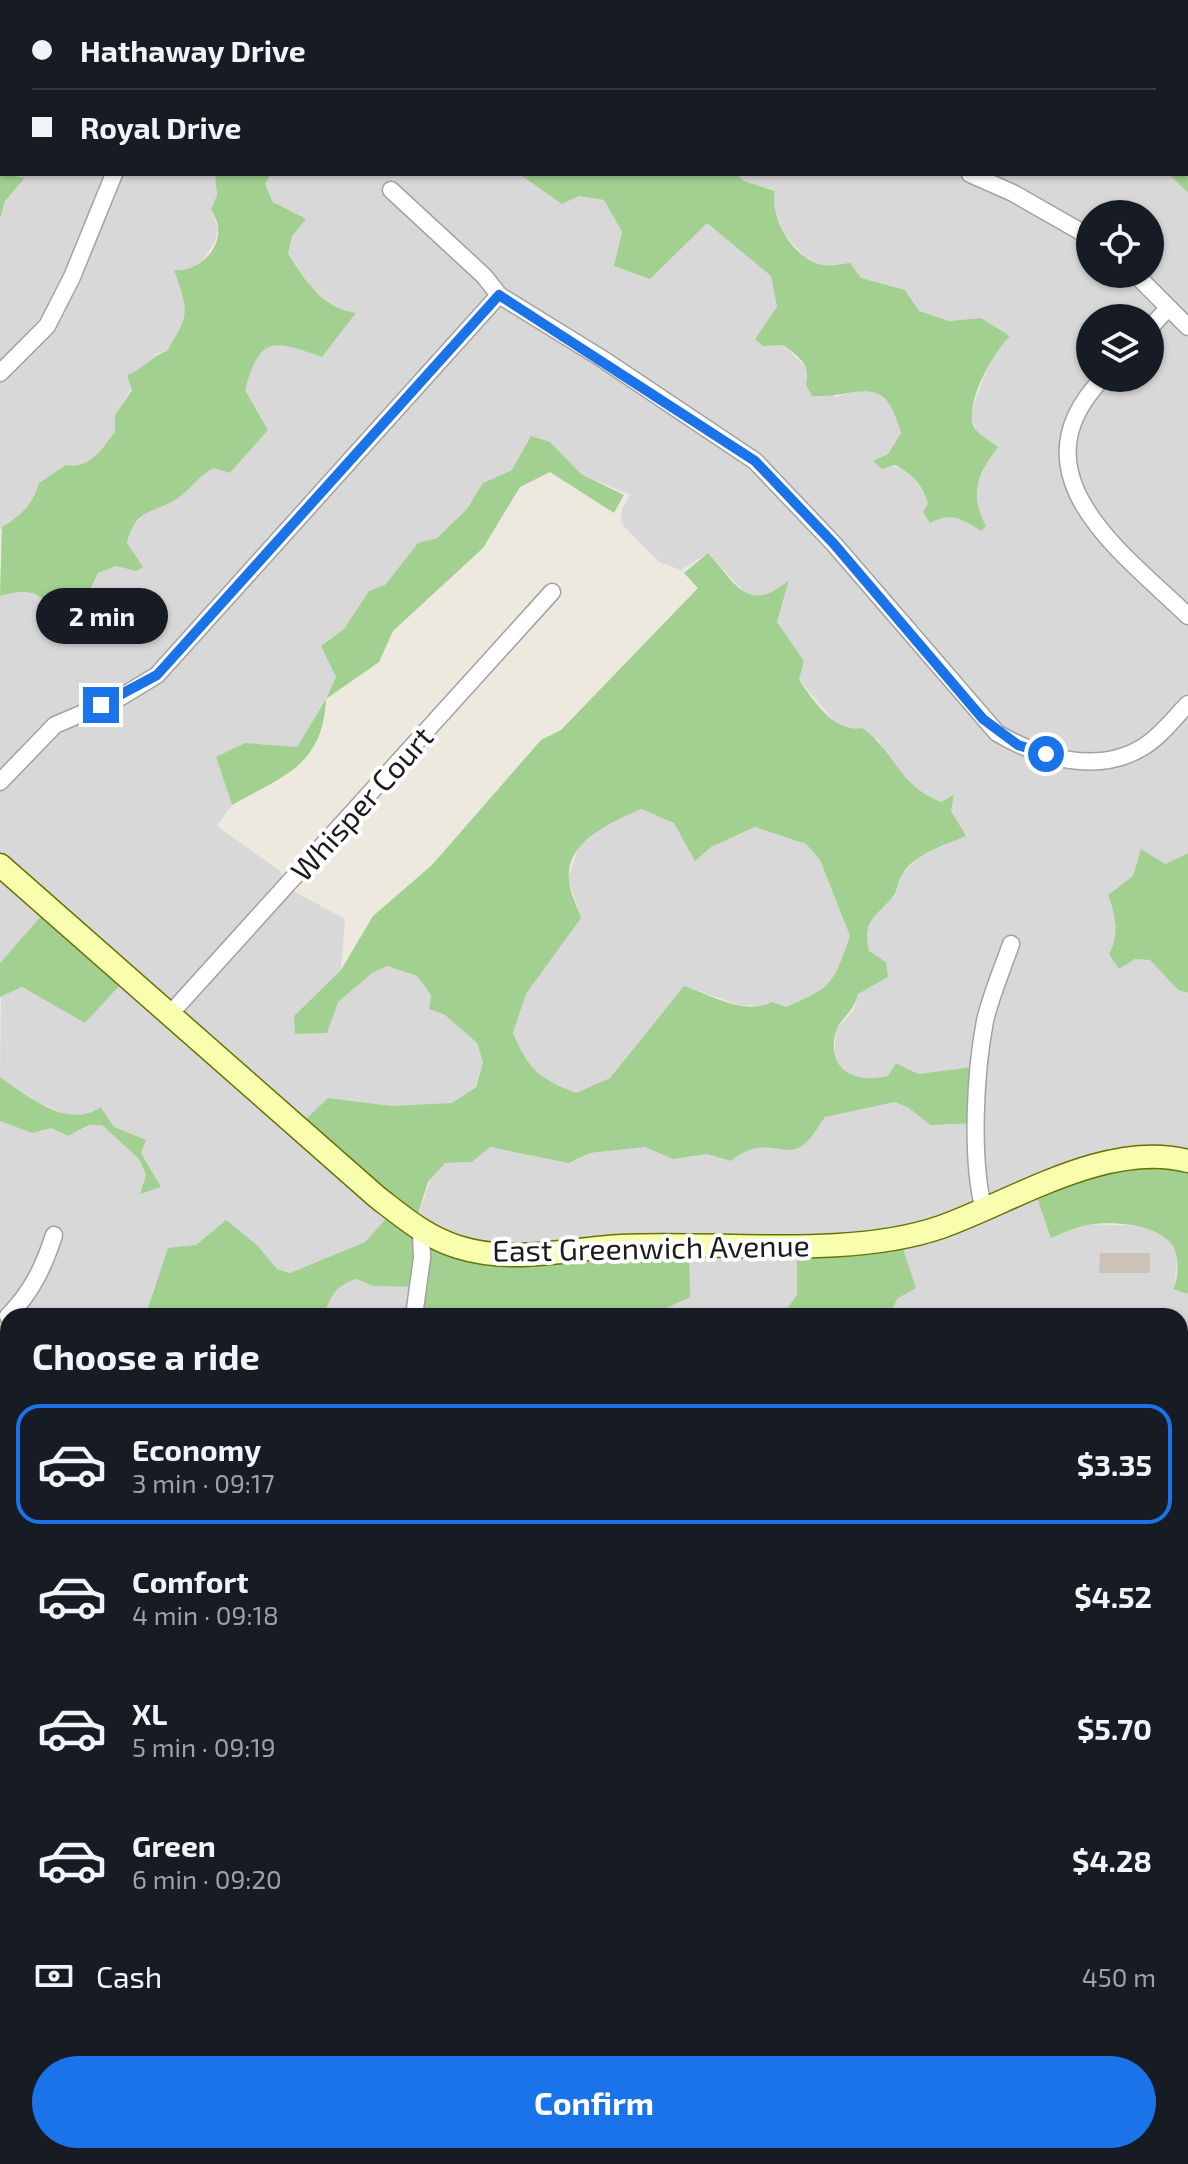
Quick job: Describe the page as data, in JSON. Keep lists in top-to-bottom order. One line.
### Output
{"streets":{"street":["Whisper Court","East Greenwich Avenue"]},"crossings":[["Whisper Court","East Greenwich Avenue"]],"page":{"banner":["Hathaway Drive","Royal Drive"],"bubble":"2 min","heading":"Choose a ride","list":[{"name":"Economy","note":"3 min · 09:17","value":"$3.35"},{"name":"Comfort","note":"4 min · 09:18","value":"$4.52"},{"name":"XL","note":"5 min · 09:19","value":"$5.70"},{"name":"Green","note":"6 min · 09:20","value":"$4.28"}],"pay":["Cash","450 m"],"buttons":"Confirm"}}
